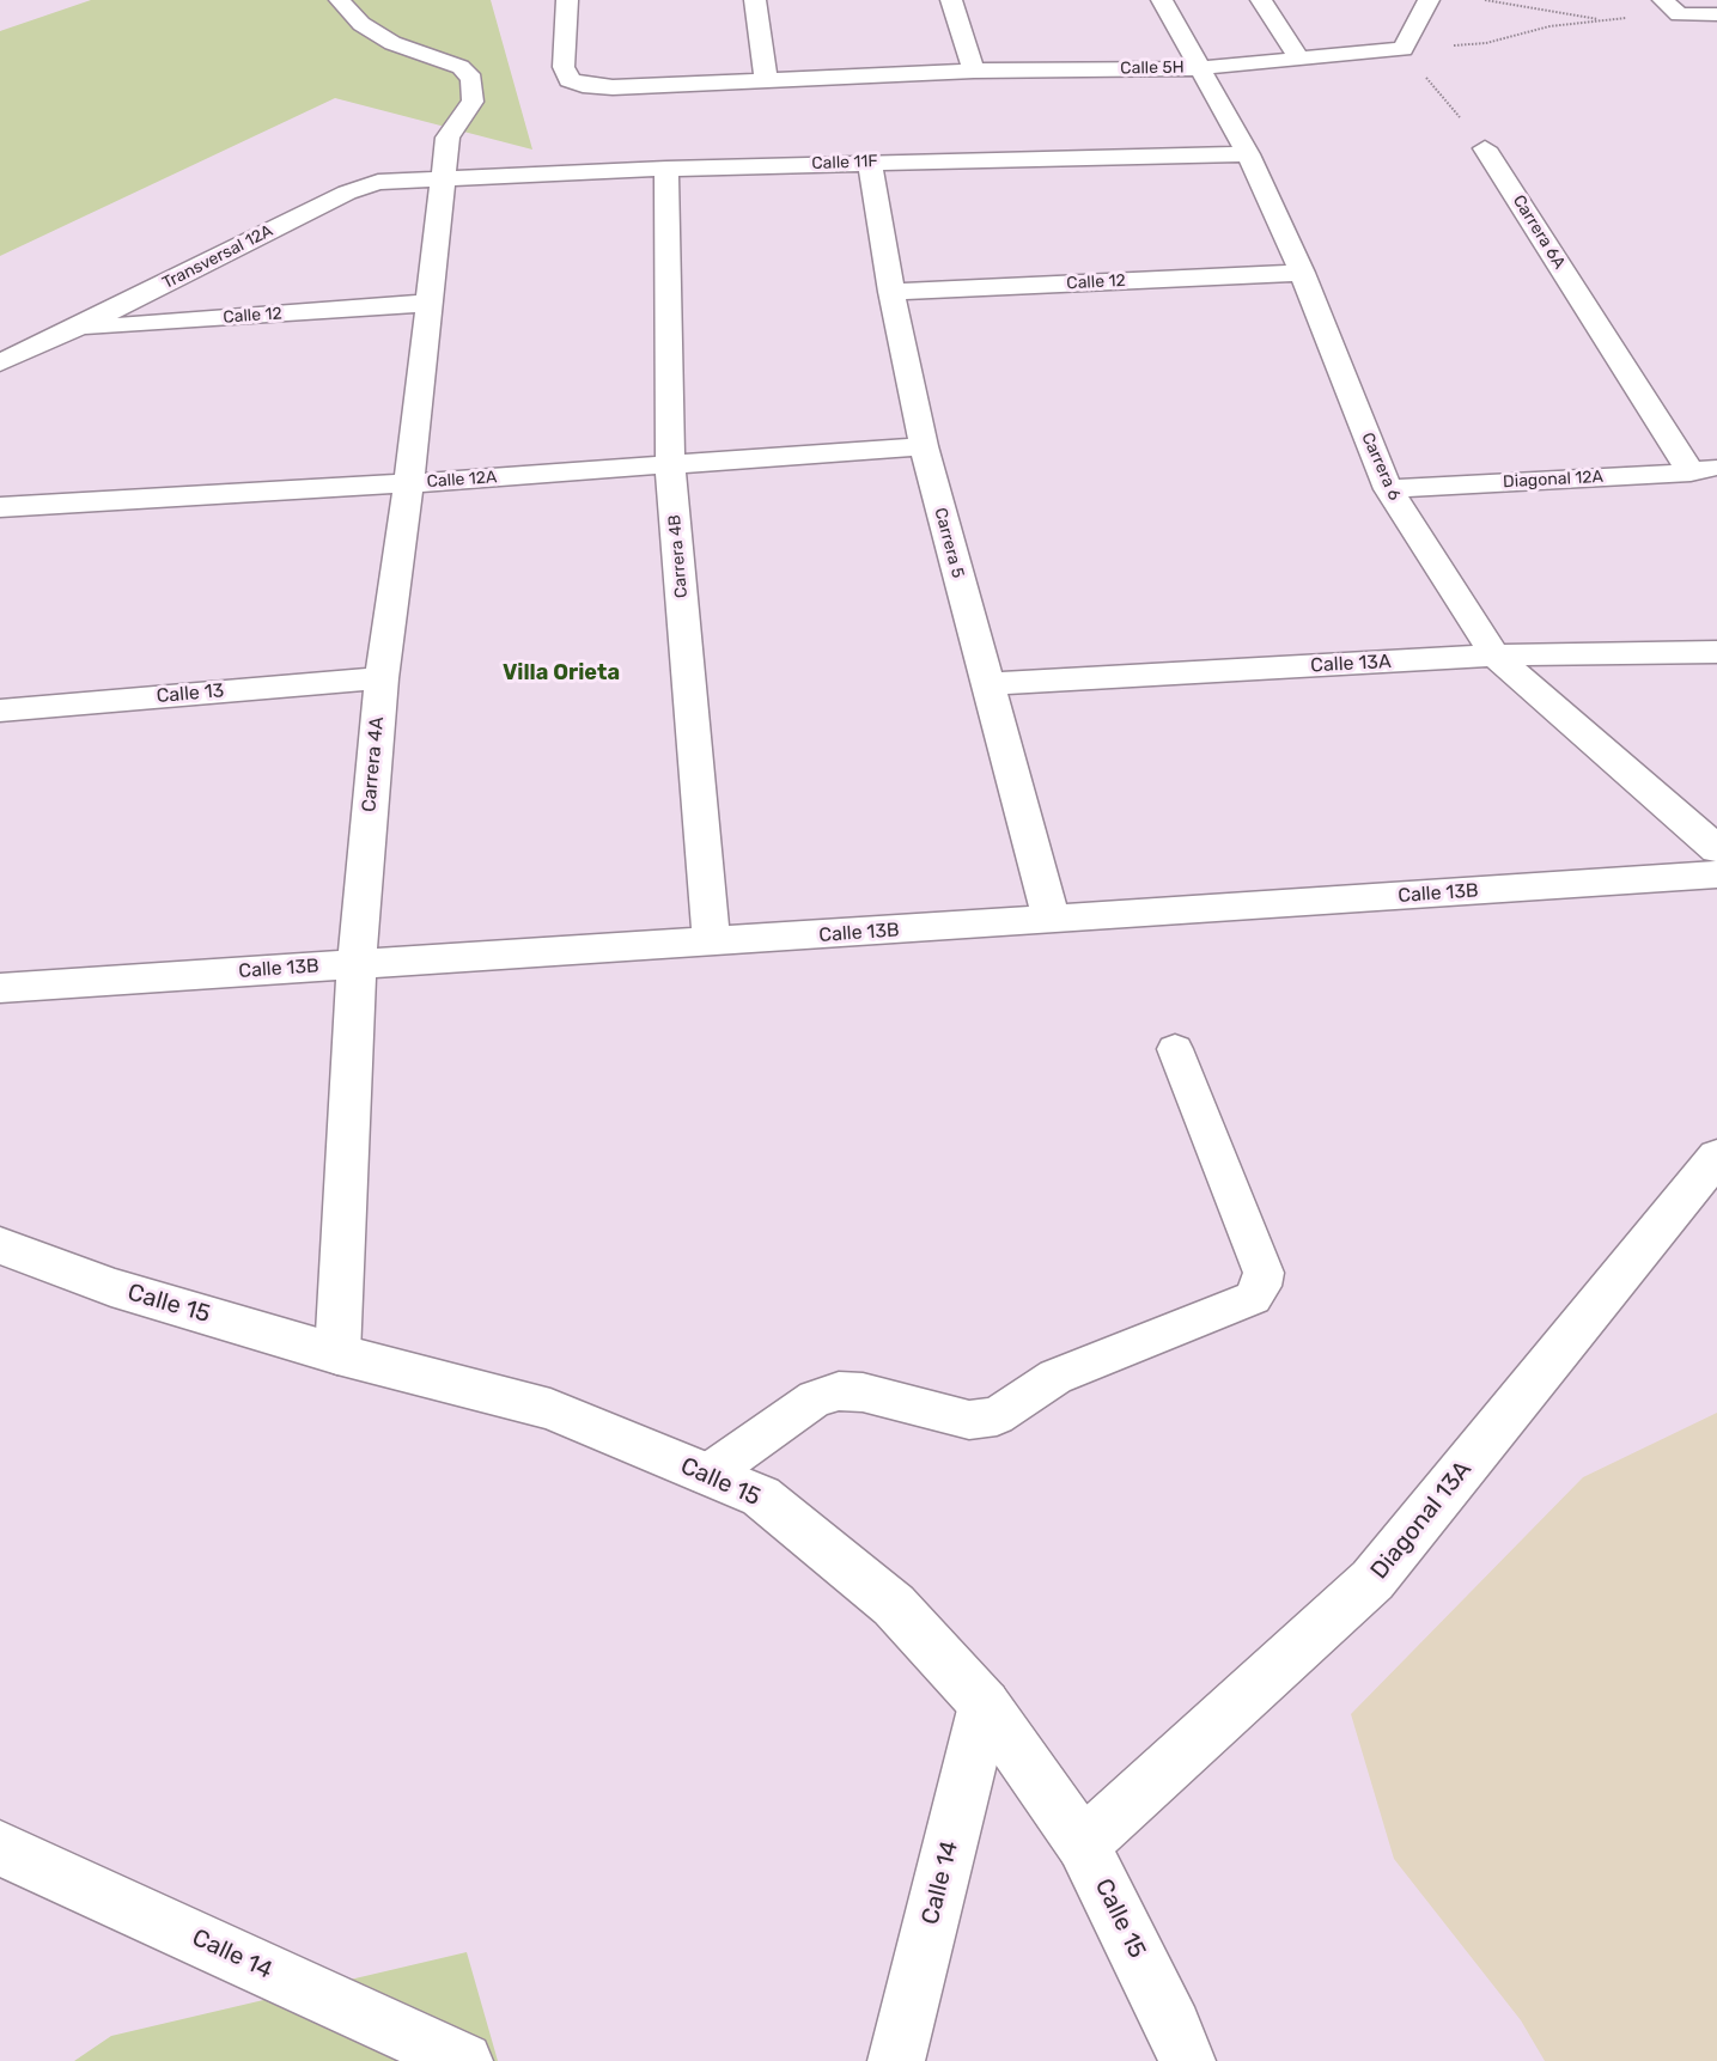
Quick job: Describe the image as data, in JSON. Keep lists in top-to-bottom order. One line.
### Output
{"streets":{"street":["Calle 5H","Calle 11F","Carrera 6A","Transversal 12A","Calle 12","Carrera 6","Calle 12A","Diagonal 12A","Carrera 5","Carrera 4B","Calle 13A","Calle 13","Carrera 4A","Calle 13B","Calle 15","Diagonal 13A","Calle 14"]},"crossings":[["Calle 5H","Carrera 6"],["Calle 11F","Transversal 12A"],["Calle 11F","Carrera 6"],["Calle 11F","Carrera 5"],["Calle 11F","Carrera 4B"],["Calle 11F","Carrera 4A"],["Carrera 6A","Diagonal 12A"],["Transversal 12A","Calle 12"],["Transversal 12A","Carrera 4A"],["Calle 12","Carrera 6"],["Calle 12","Carrera 5"],["Calle 12","Carrera 4A"],["Carrera 6","Diagonal 12A"],["Carrera 6","Calle 13A"],["Calle 12A","Carrera 5"],["Calle 12A","Carrera 4B"],["Calle 12A","Carrera 4A"],["Carrera 5","Calle 13A"],["Carrera 5","Calle 13B"],["Carrera 4B","Calle 13B"],["Calle 13","Carrera 4A"],["Carrera 4A","Calle 13B"],["Carrera 4A","Calle 15"],["Calle 15","Diagonal 13A"],["Calle 15","Calle 14"]],"districts":["Villa Orieta"]}
